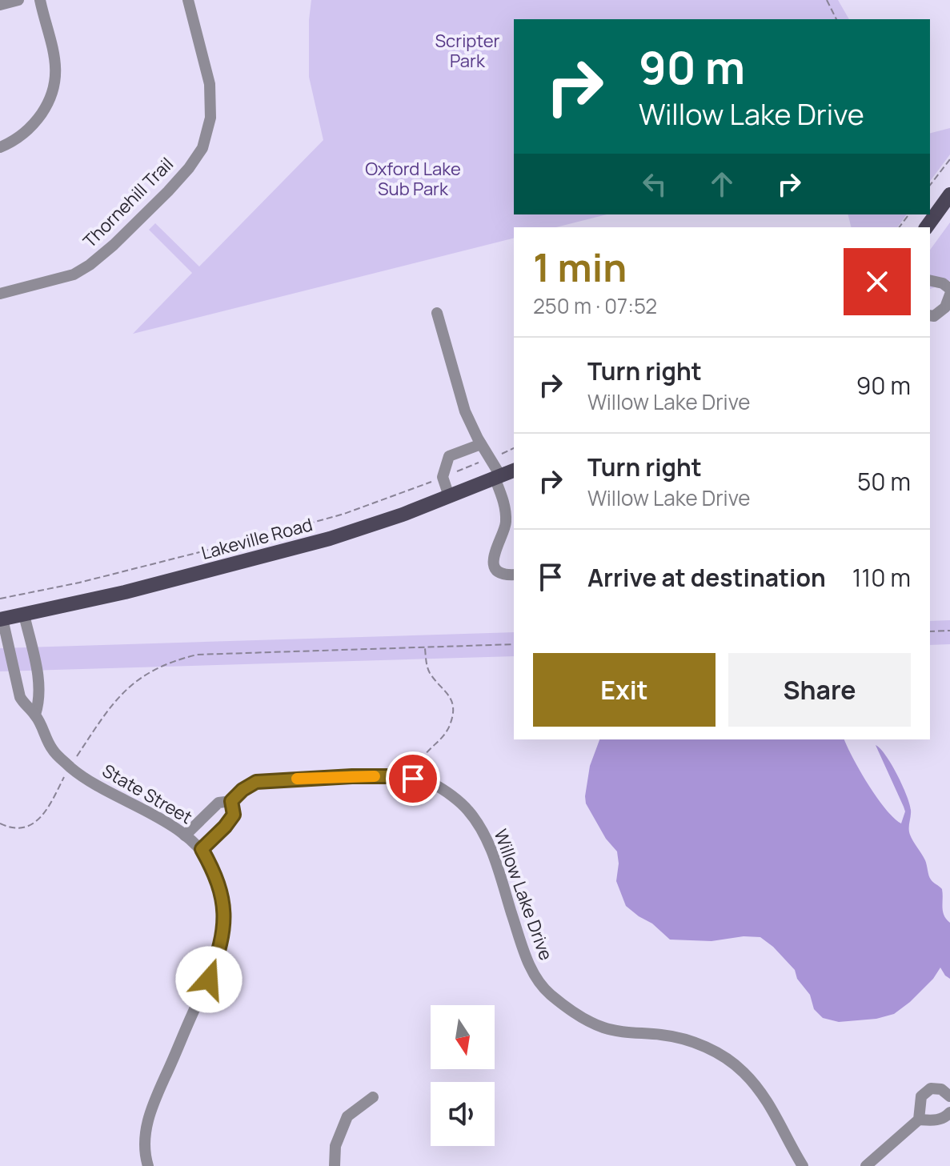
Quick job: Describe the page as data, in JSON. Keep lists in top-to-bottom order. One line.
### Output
{"streets":{"main road":["Lakeville Road"],"street":["Thornehill Trail","State Street","Willow Lake Drive"]},"crossings":[["Lakeville Road","State Street"],["State Street","Willow Lake Drive"]],"parks":["Scripter Park","Oxford Lake Sub Park"],"north":"bottom","page":{"turn":["90 m","Willow Lake Drive"],"heading":["1 min","250 m · 07:52"],"list":[{"name":"Turn right","note":"Willow Lake Drive","value":"90 m"},{"name":"Turn right","note":"Willow Lake Drive","value":"50 m"},{"name":"Arrive at destination","value":"110 m"}],"buttons":["Exit","Share"]}}
